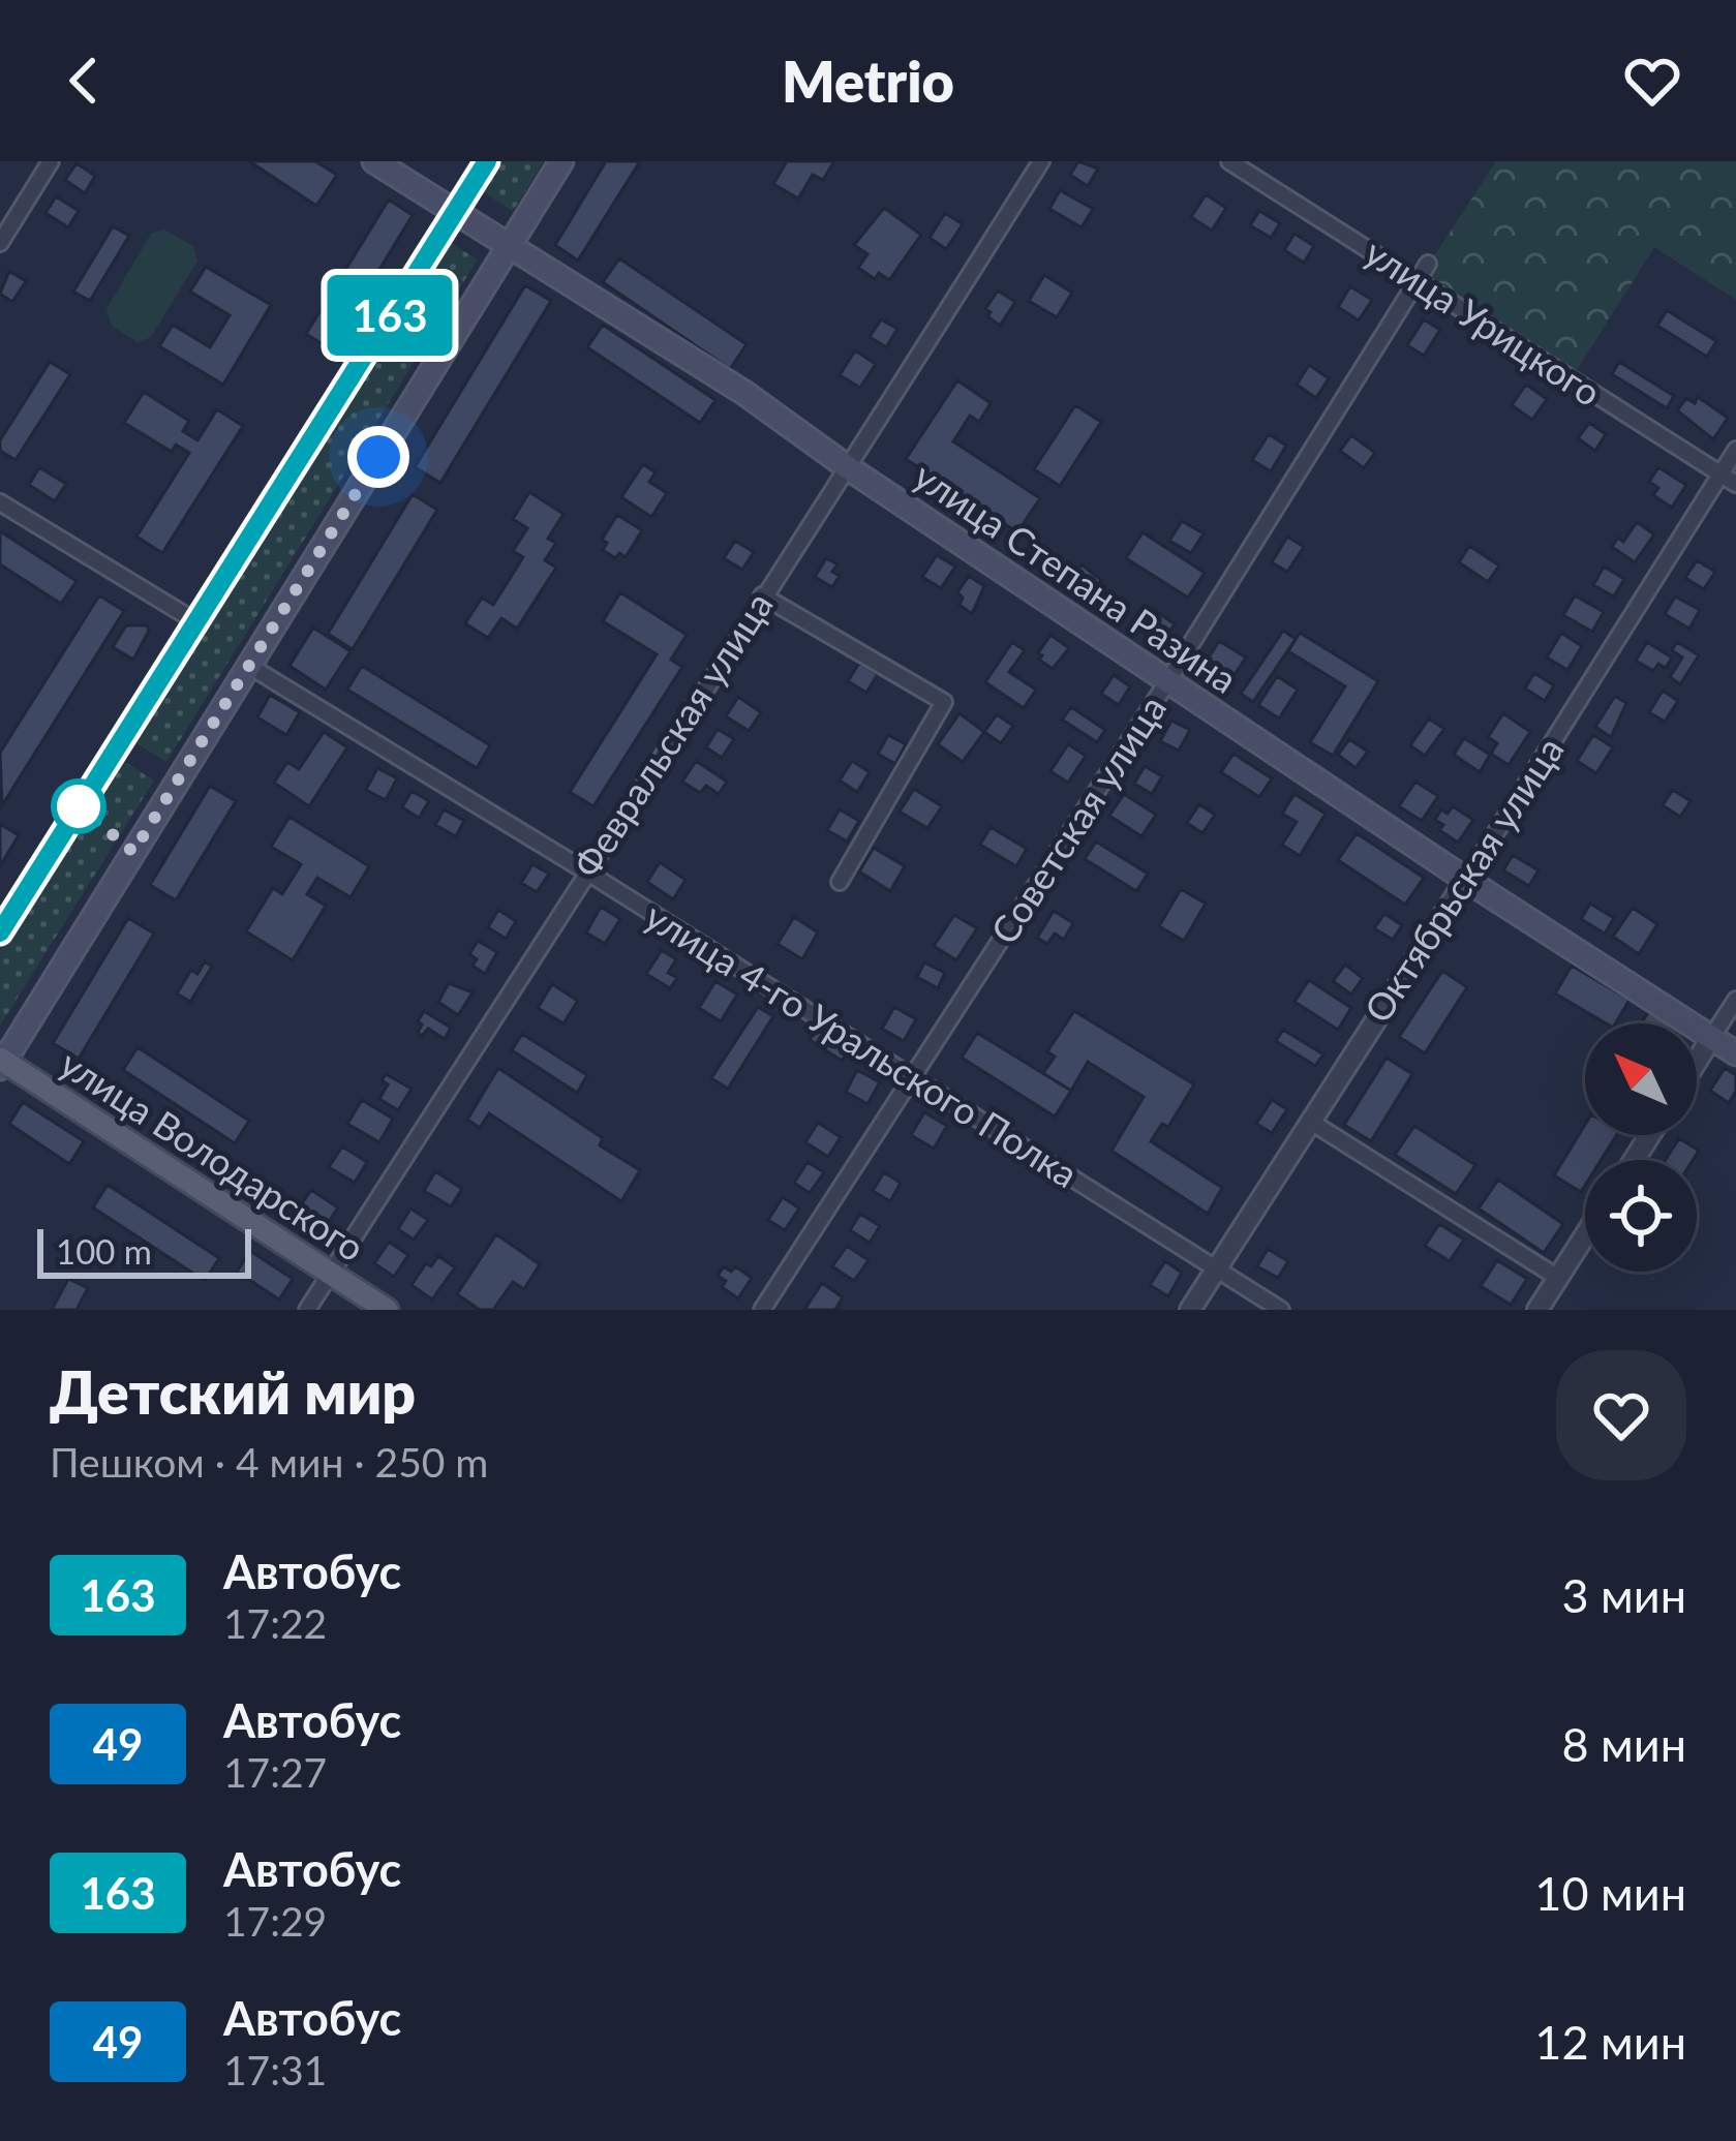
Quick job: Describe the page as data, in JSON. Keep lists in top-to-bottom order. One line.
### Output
{"streets":{"main road":["улица Степана Разина","улица Володарского"],"street":["улица Урицкого","Февральская улица","Советская улица","Октябрьская улица","улица 4-го Уральского Полка"]},"crossings":[["улица Урицкого","Советская улица"],["улица Урицкого","Октябрьская улица"],["улица Степана Разина","Февральская улица"],["улица Степана Разина","Советская улица"],["улица Степана Разина","Октябрьская улица"],["Февральская улица","улица 4-го Уральского Полка"],["Февральская улица","улица Володарского"],["Советская улица","улица 4-го Уральского Полка"],["Октябрьская улица","улица 4-го Уральского Полка"]],"lines":["bus line 163"],"scale_bar":"100 m","north":"top left","page":{"header":"Metrio","on_map":"163","scale":"100 m","heading":["Детский мир","Пешком · 4 мин · 250 m"],"list":[{"mark":"163","name":"Автобус","note":"17:22","value":"3 мин"},{"mark":"49","name":"Автобус","note":"17:27","value":"8 мин"},{"mark":"163","name":"Автобус","note":"17:29","value":"10 мин"},{"mark":"49","name":"Автобус","note":"17:31","value":"12 мин"}]}}
